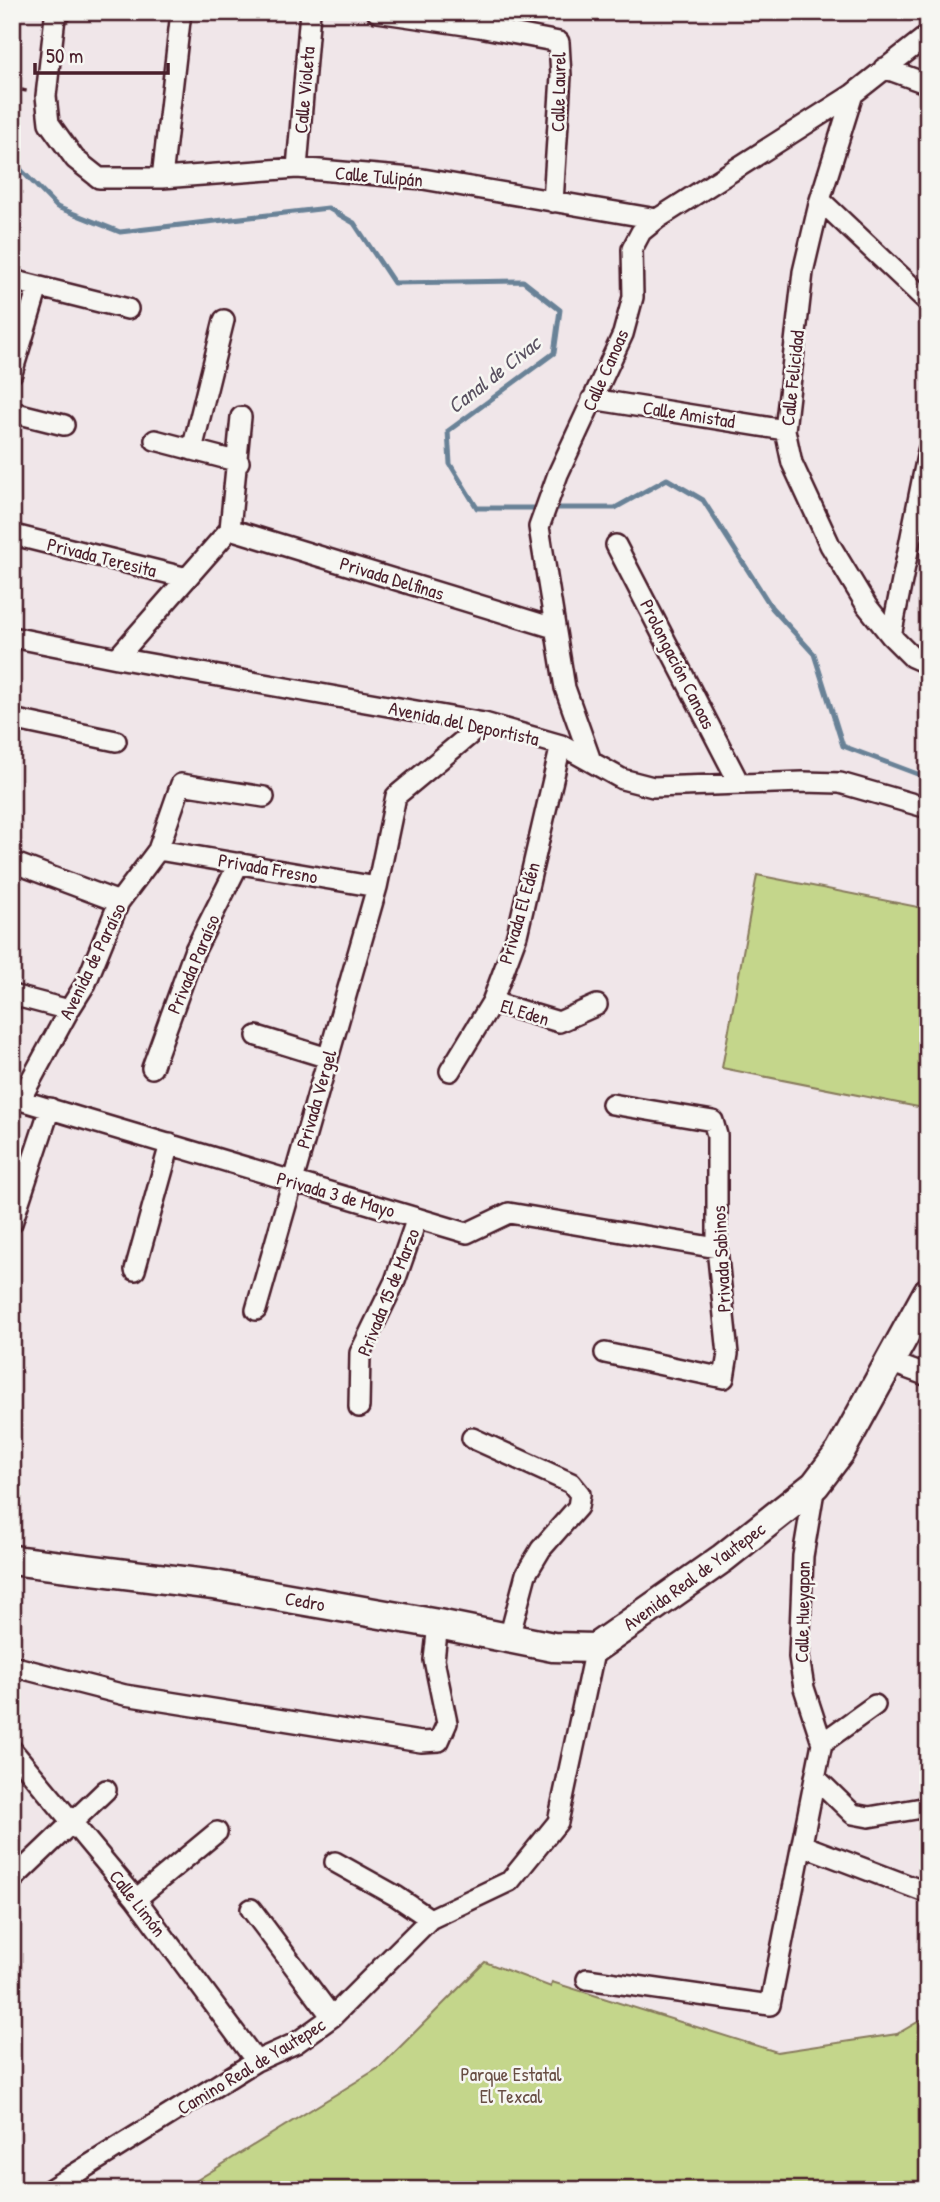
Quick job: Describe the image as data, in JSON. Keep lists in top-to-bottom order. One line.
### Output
{"streets":{"street":["Calle Violeta","Calle Laurel","Calle Tulipán","Calle Canoas","Calle Felicidad","Calle Amistad","Privada Teresita","Privada Delfinas","Prolongación Canoas","Avenida del Deportista","Privada Fresno","Privada El Edén","Avenida de Paraíso","Privada Paraíso","El Eden","Privada Vergel","Privada 3 de Mayo","Privada Sabinos","Privada 15 de Marzo","Avenida Real de Yautepec","Cedro","Calle Hueyapan","Calle Limón","Camino Real de Yautepec"]},"crossings":[["Calle Violeta","Calle Tulipán"],["Calle Laurel","Calle Tulipán"],["Calle Tulipán","Calle Canoas"],["Calle Canoas","Calle Felicidad"],["Calle Canoas","Calle Amistad"],["Calle Canoas","Privada Delfinas"],["Calle Canoas","Avenida del Deportista"],["Calle Felicidad","Calle Amistad"],["Prolongación Canoas","Avenida del Deportista"],["Avenida del Deportista","Privada El Edén"],["Avenida del Deportista","Privada Vergel"],["Privada Fresno","Avenida de Paraíso"],["Privada Fresno","Privada Paraíso"],["Privada Fresno","Privada Vergel"],["Privada El Edén","El Eden"],["Avenida de Paraíso","Privada 3 de Mayo"],["Privada Vergel","Privada 3 de Mayo"],["Privada 3 de Mayo","Privada Sabinos"],["Privada 3 de Mayo","Privada 15 de Marzo"],["Avenida Real de Yautepec","Cedro"],["Avenida Real de Yautepec","Calle Hueyapan"],["Avenida Real de Yautepec","Camino Real de Yautepec"],["Cedro","Camino Real de Yautepec"],["Calle Limón","Camino Real de Yautepec"]],"water":["Canal de Civac"],"parks":["Parque Estatal El Texcal"],"scale_bar":"50 m"}
